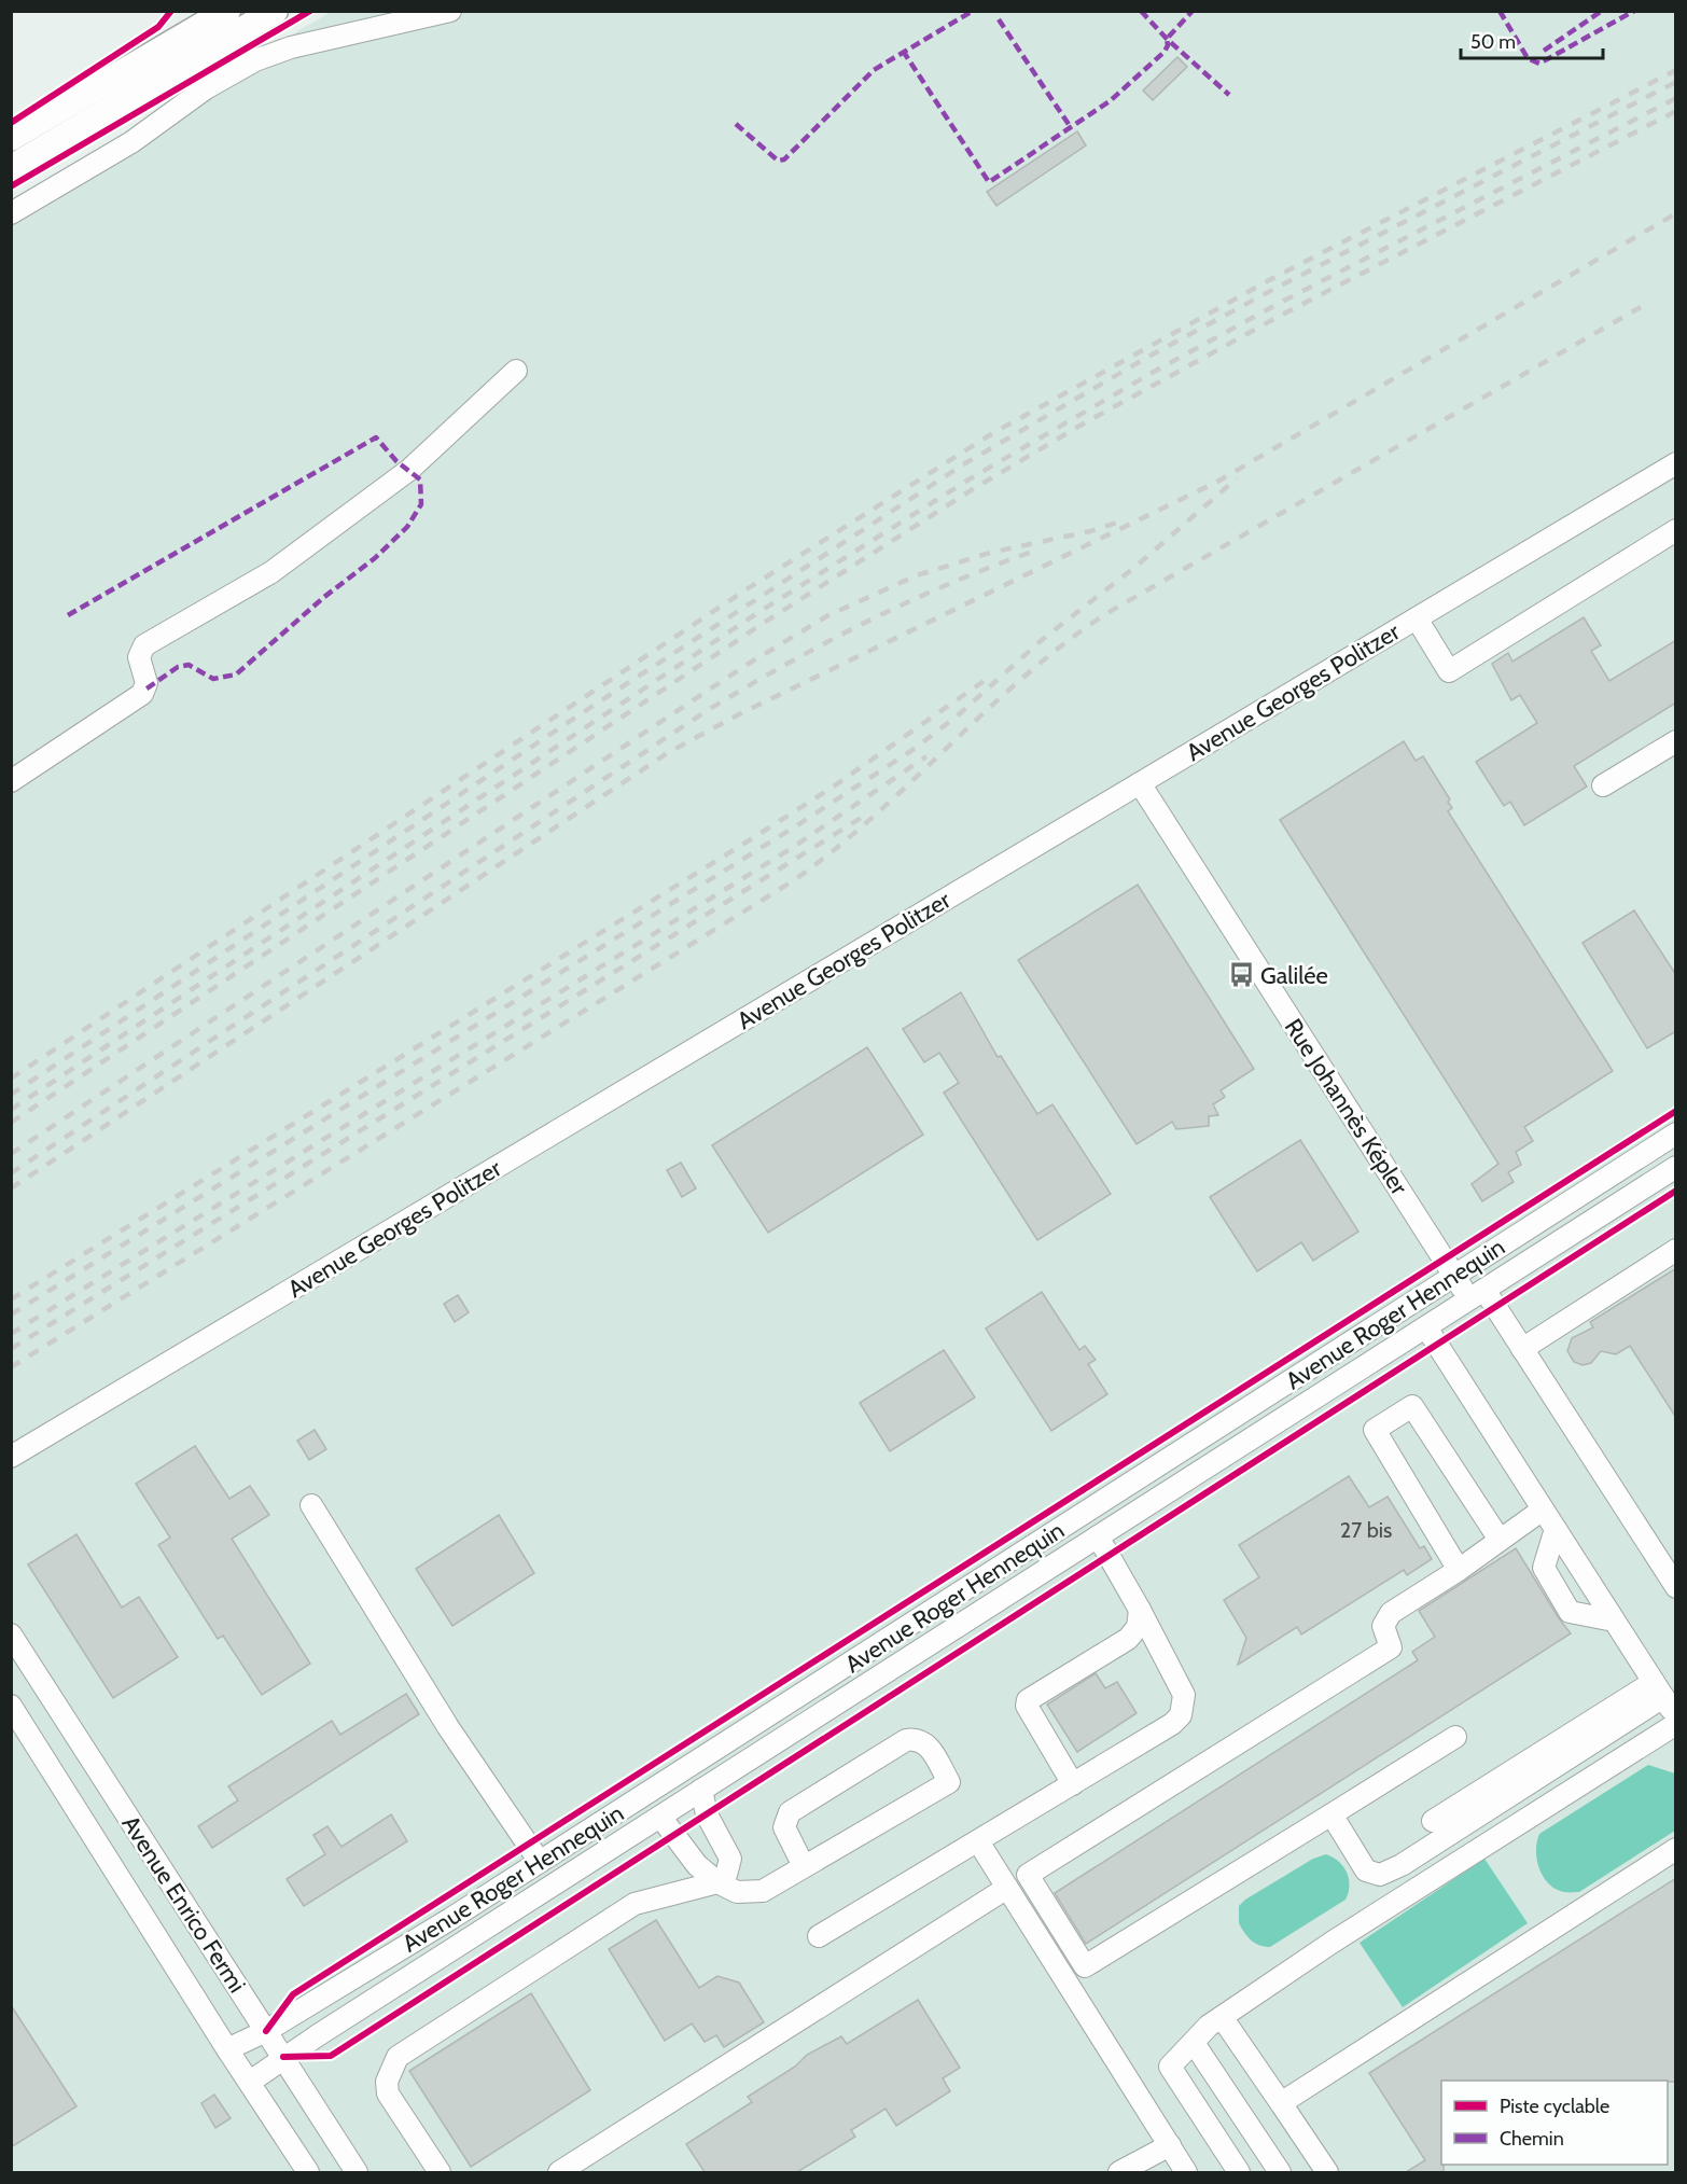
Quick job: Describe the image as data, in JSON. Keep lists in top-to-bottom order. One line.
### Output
{"streets":{"street":["Avenue Georges Politzer","Rue Johannès Képler","Avenue Roger Hennequin","Avenue Enrico Fermi"]},"crossings":[["Avenue Georges Politzer","Rue Johannès Képler"],["Rue Johannès Képler","Avenue Roger Hennequin"],["Avenue Roger Hennequin","Avenue Enrico Fermi"]],"places":{"bus stop":["Galilée"]},"house_numbers":["27 bis"],"legend":["Piste cyclable","Chemin"],"scale_bar":"50 m"}
